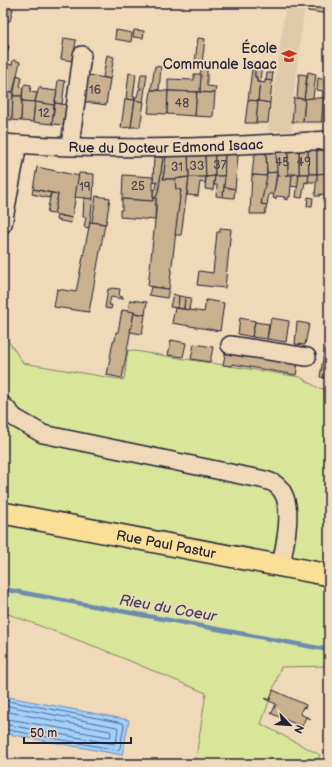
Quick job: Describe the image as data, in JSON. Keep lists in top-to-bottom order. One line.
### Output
{"streets":{"main road":["Rue Paul Pastur"],"street":["Rue du Docteur Edmond Isaac"]},"water":["Rieu du Coeur"],"places":{"school or university":["École Communale Isaac"]},"house_numbers":["16","48","12","45","49","37","33","31","25","19"],"scale_bar":"50 m","north":"bottom right"}
